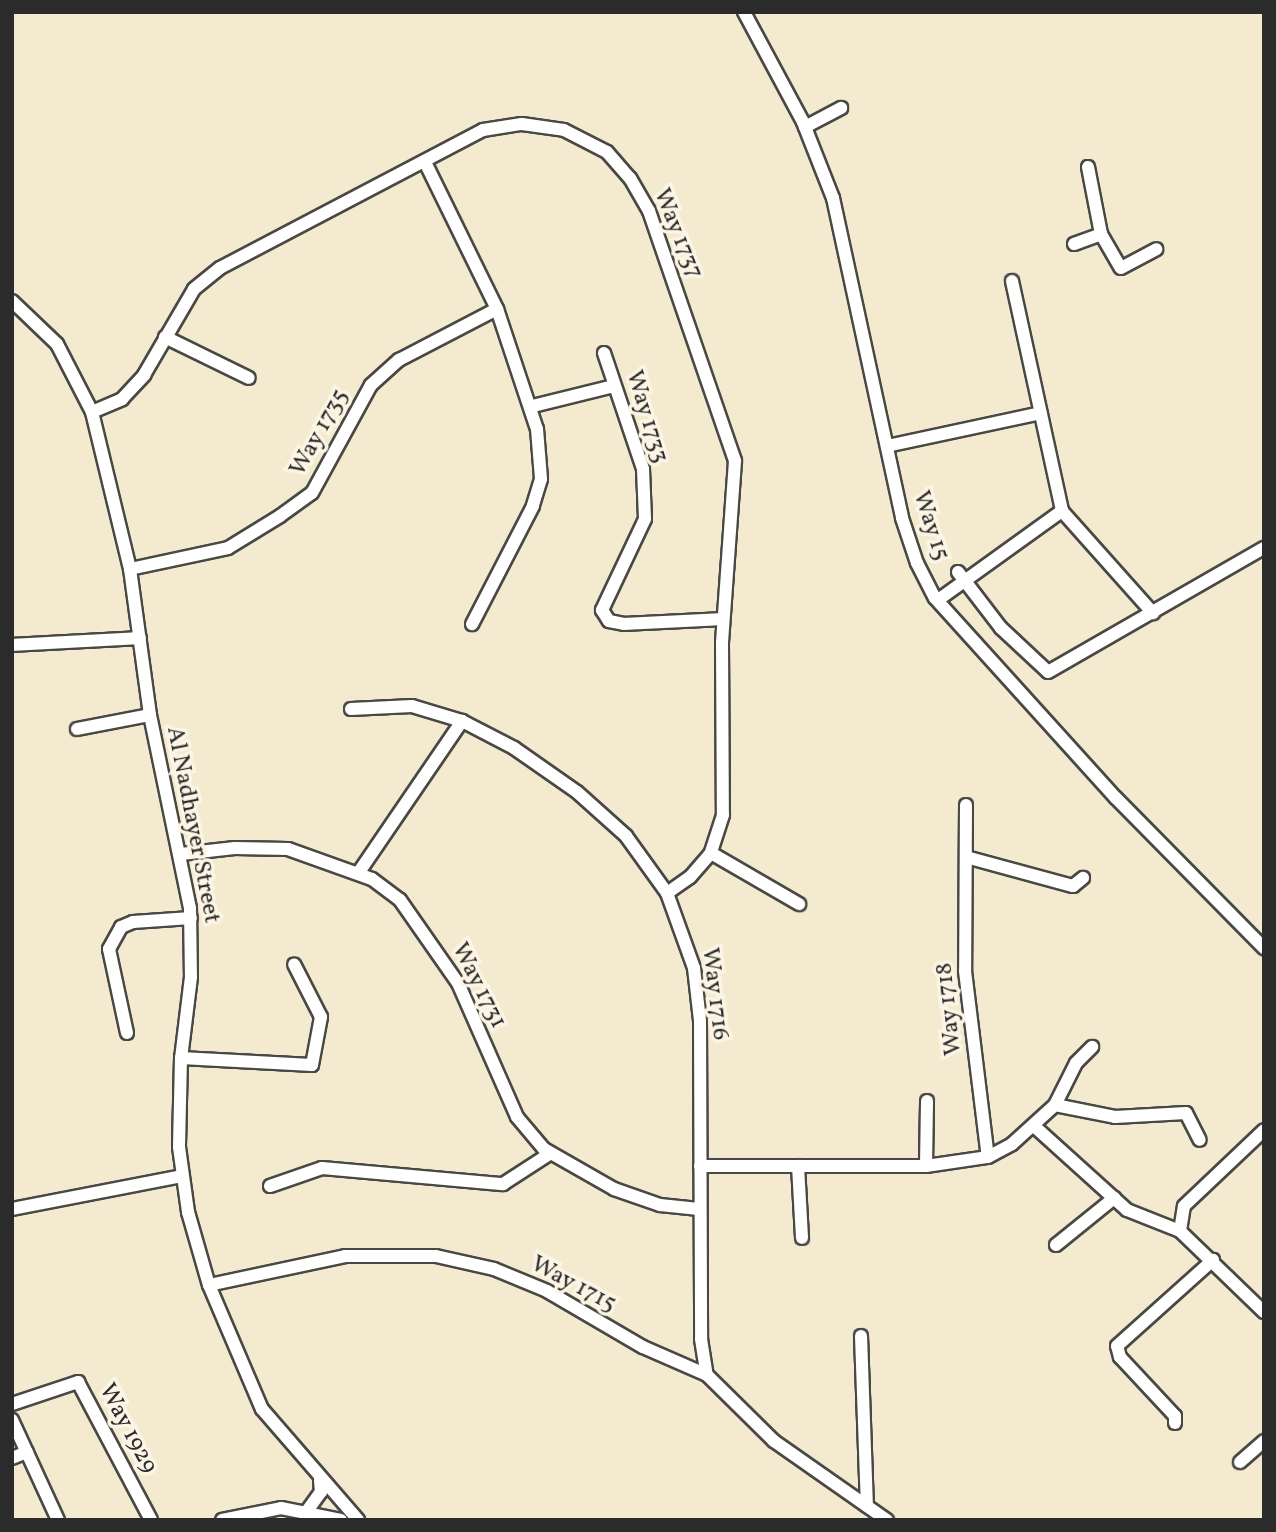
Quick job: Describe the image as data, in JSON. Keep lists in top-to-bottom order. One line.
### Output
{"streets":{"street":["Way 1737","Way 1733","Way 1735","Way 15","Al Nadhayer Street","Way 1731","Way 1716","Way 1718","Way 1715","Way 1929"]},"crossings":[["Way 1737","Way 1733"],["Way 1737","Al Nadhayer Street"],["Way 1737","Way 1716"],["Way 1735","Al Nadhayer Street"],["Al Nadhayer Street","Way 1731"],["Al Nadhayer Street","Way 1715"],["Way 1731","Way 1716"],["Way 1716","Way 1715"]]}
